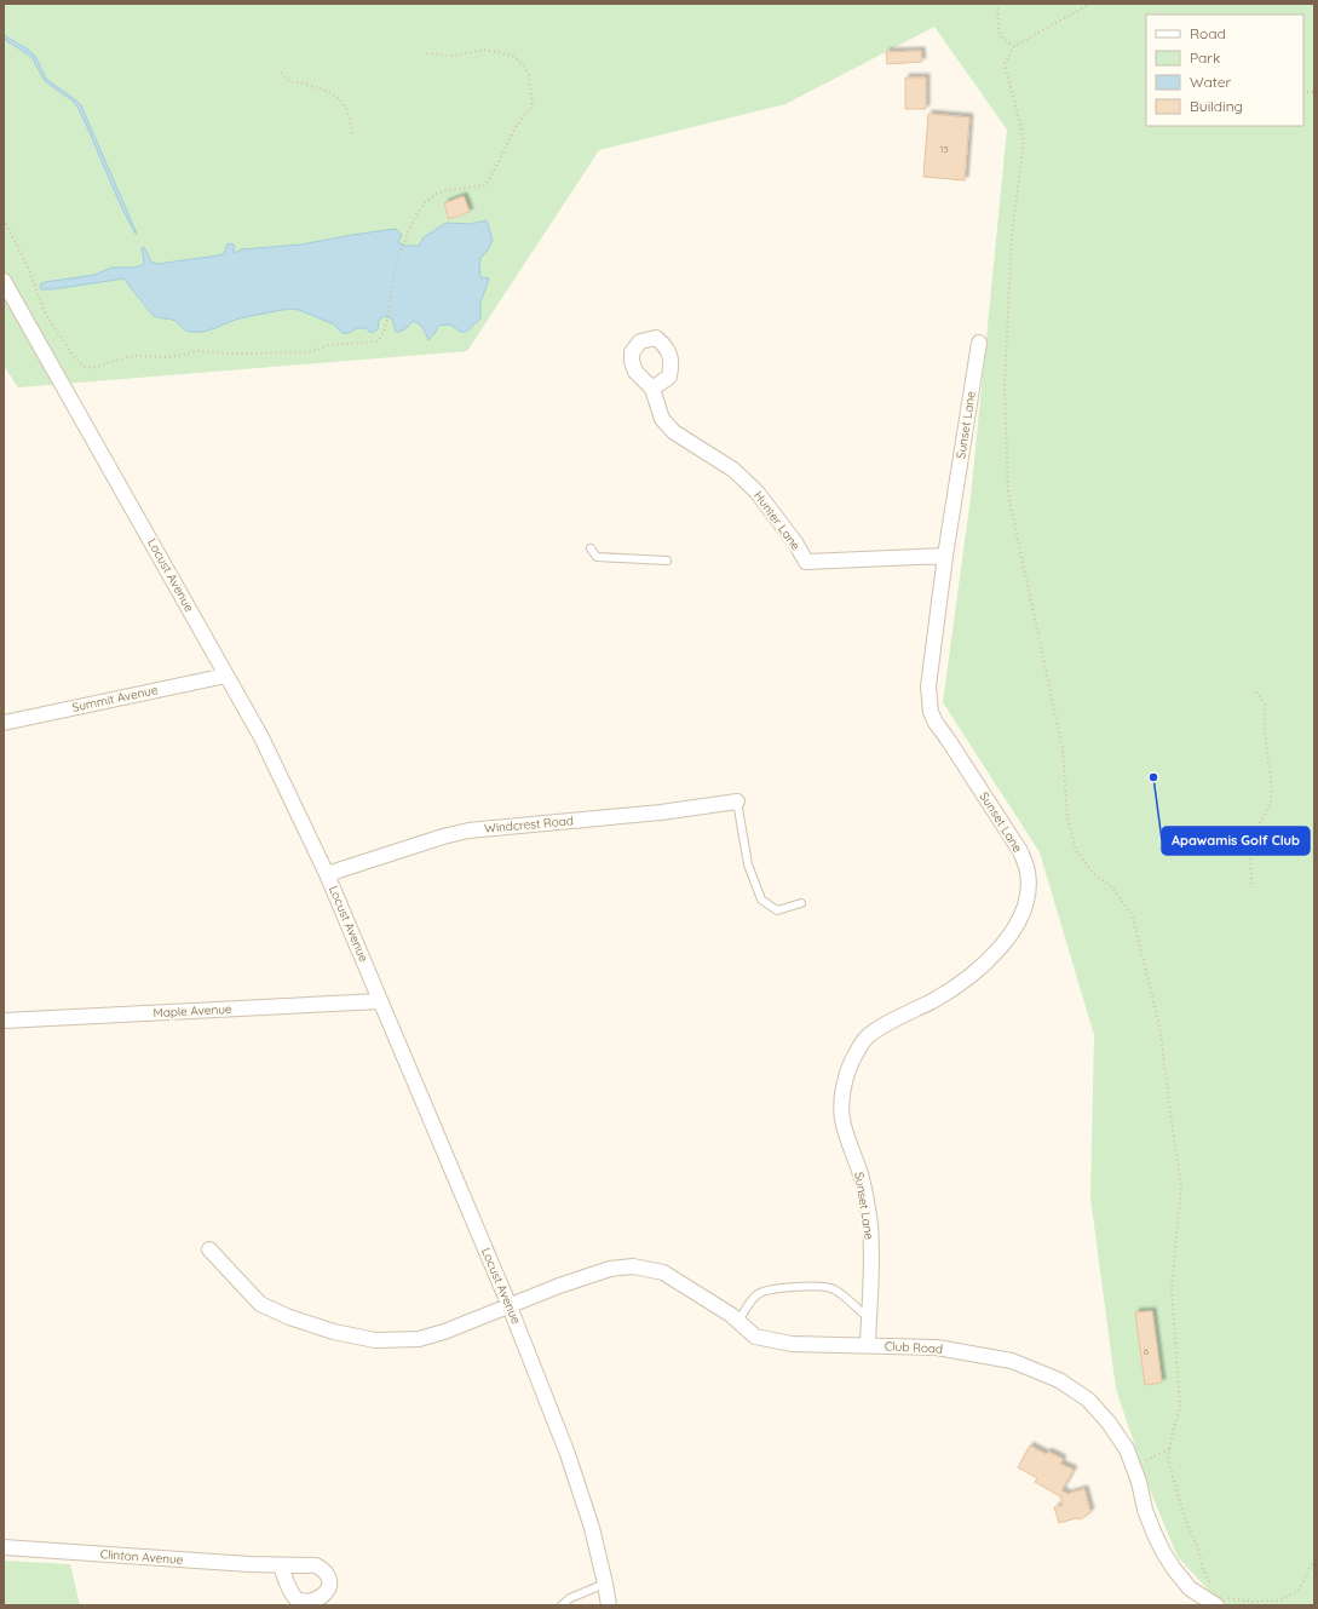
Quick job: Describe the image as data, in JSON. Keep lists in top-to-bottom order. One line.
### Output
{"streets":{"street":["Sunset Lane","Hunter Lane","Locust Avenue","Summit Avenue","Windcrest Road","Maple Avenue","Club Road","Clinton Avenue"]},"crossings":[["Sunset Lane","Hunter Lane"],["Sunset Lane","Club Road"],["Locust Avenue","Summit Avenue"],["Locust Avenue","Windcrest Road"],["Locust Avenue","Maple Avenue"],["Locust Avenue","Club Road"]],"places":["Apawamis Golf Club"],"house_numbers":["13","6"],"legend":["Road","Park","Water","Building"]}
